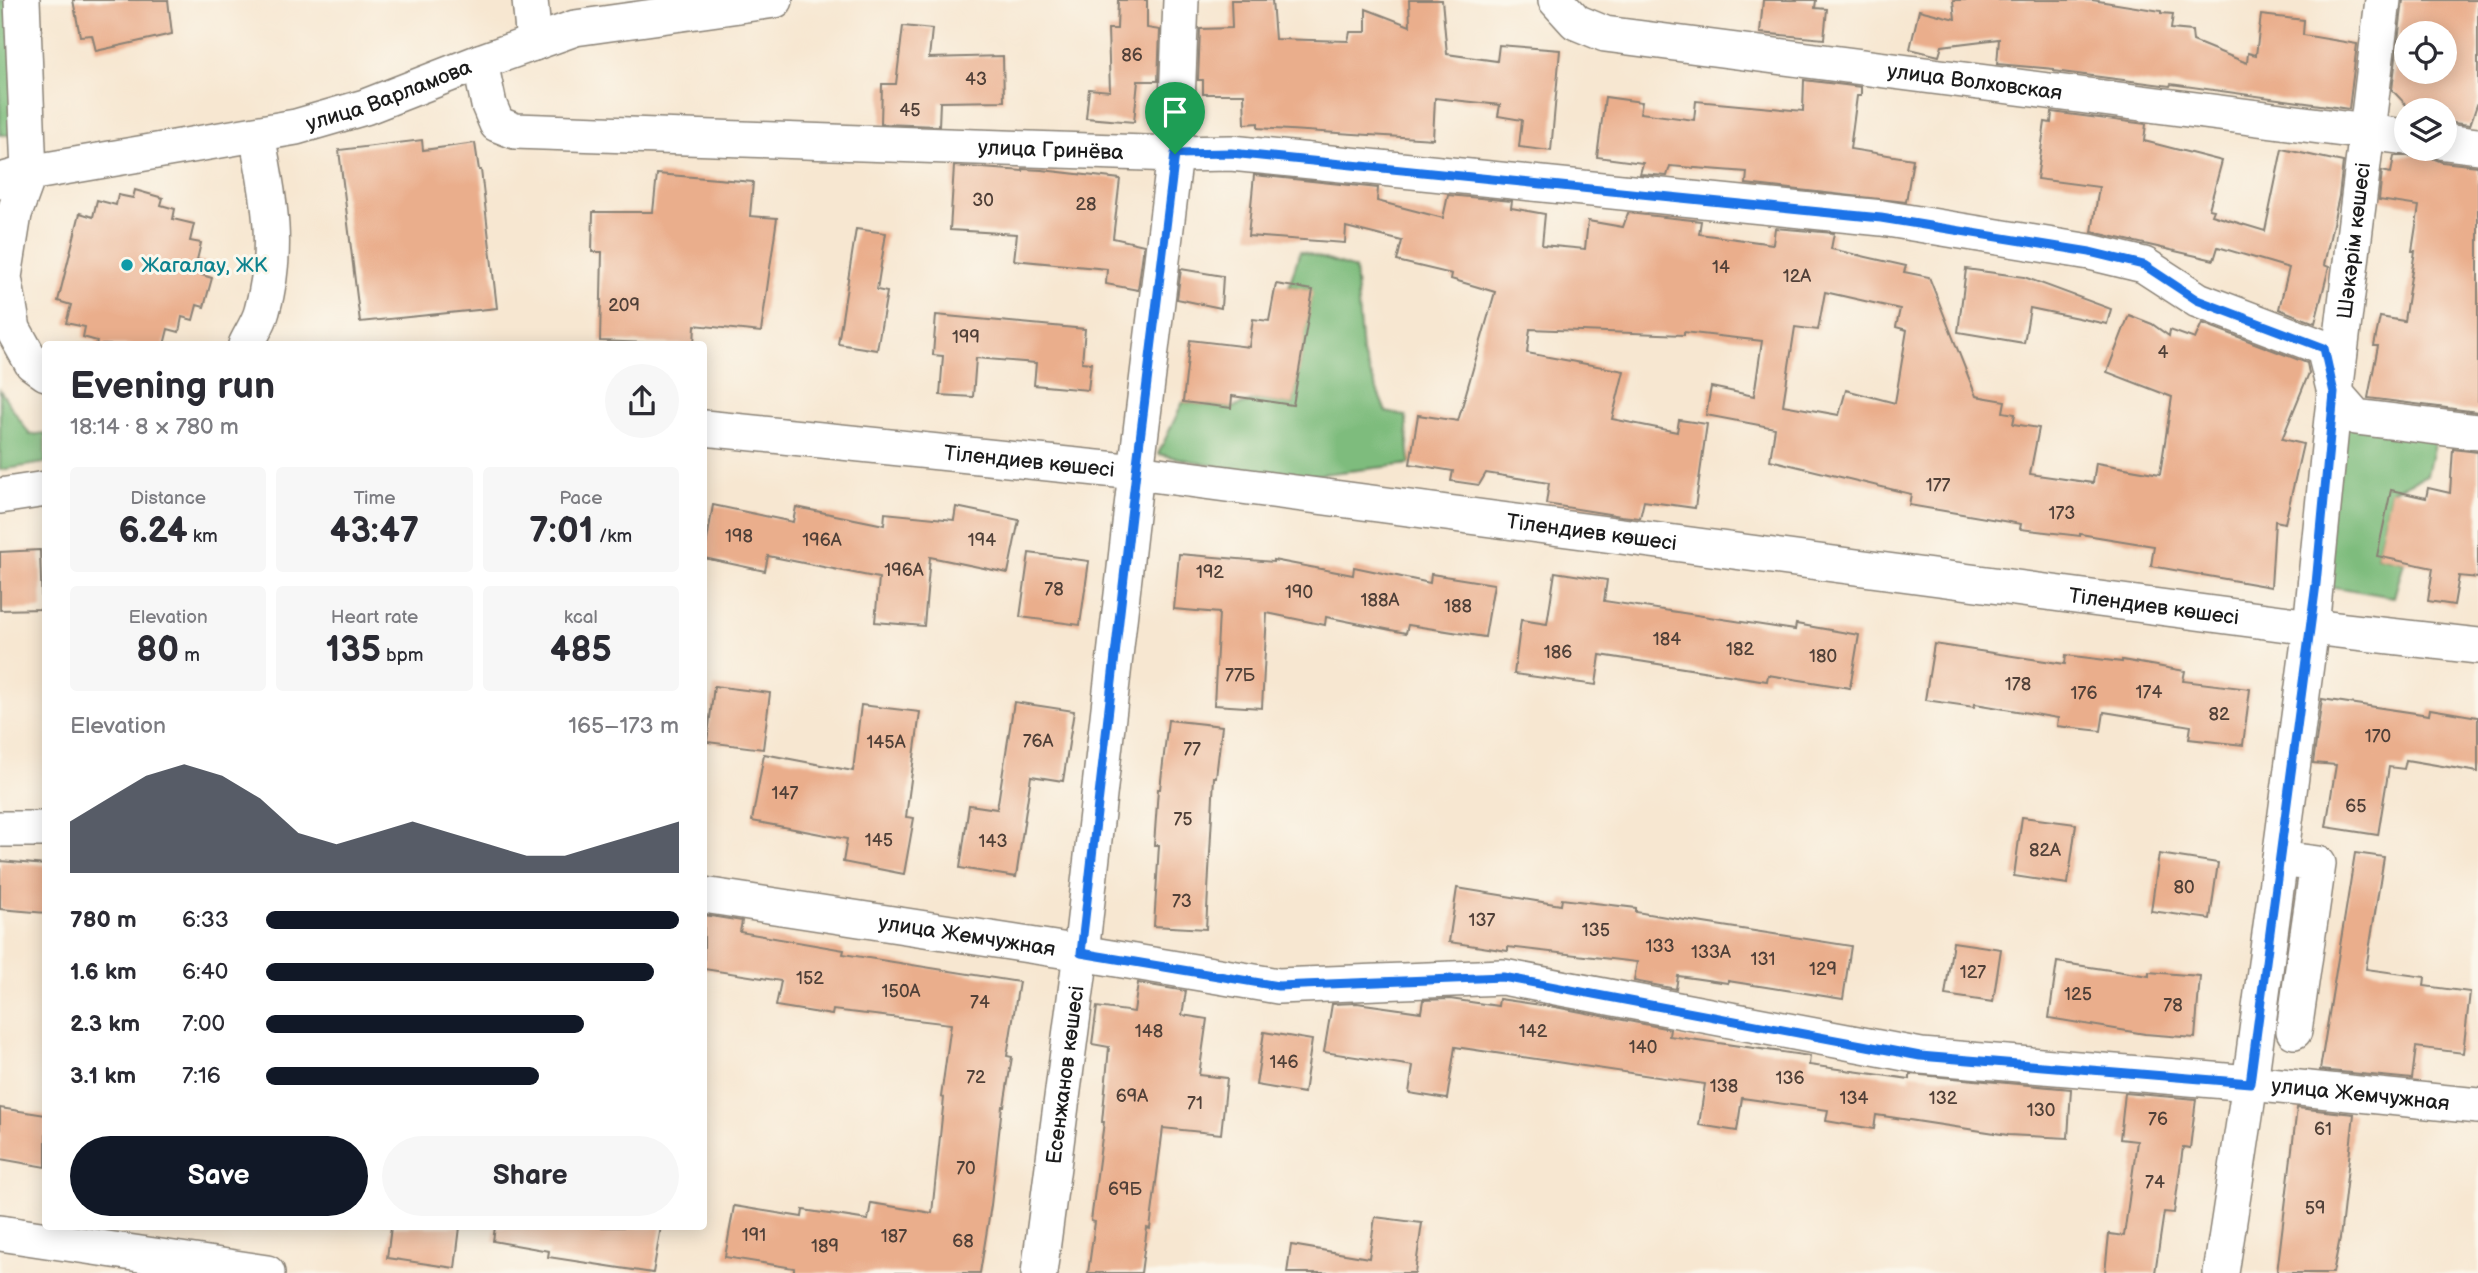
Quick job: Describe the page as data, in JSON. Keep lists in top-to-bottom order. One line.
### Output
{"streets":{"street":["улица Волховская","улица Варламова","улица Гринёва","Шәкәрім көшесі","Тілендиев көшесі","улица Жемчужная","Есенжанов көшесі"]},"crossings":[["улица Волховская","Шәкәрім көшесі"],["улица Варламова","улица Гринёва"],["улица Гринёва","Шәкәрім көшесі"],["улица Гринёва","Есенжанов көшесі"],["Шәкәрім көшесі","Тілендиев көшесі"],["Шәкәрім көшесі","улица Жемчужная"],["Тілендиев көшесі","Есенжанов көшесі"],["улица Жемчужная","Есенжанов көшесі"]],"places":["Жагалау, ЖК"],"house_numbers":["86","43","45","30","28","14","12А","209","199","4","177","173","198","196А","194","196А","192","78","190","188А","188","184","182","186","180","77Б","178","174","176","82","170","76А","145А","77","147","65","75","145","143","82А","80","73","137","135","133","133А","131","129","127","152","150А","125","74","78","148","142","140","146","72","136","138","69А","134","132","71","130","76","61","70","74","69Б","59","191","187","68","189"],"page":{"heading":["Evening run","18:14 · 8 × 780 m"],"stats":[["Distance","6.24 km"],["Time","43:47"],["Pace","7:01 /km"],["Elevation","80 m"],["Heart rate","135 bpm"],["kcal","485"]],"chart":["Elevation","165–173 m"],"list":[{"name":"780 m","note":"6:33"},{"name":"1.6 km","note":"6:40"},{"name":"2.3 km","note":"7:00"},{"name":"3.1 km","note":"7:16"}],"buttons":["Save","Share"]}}
